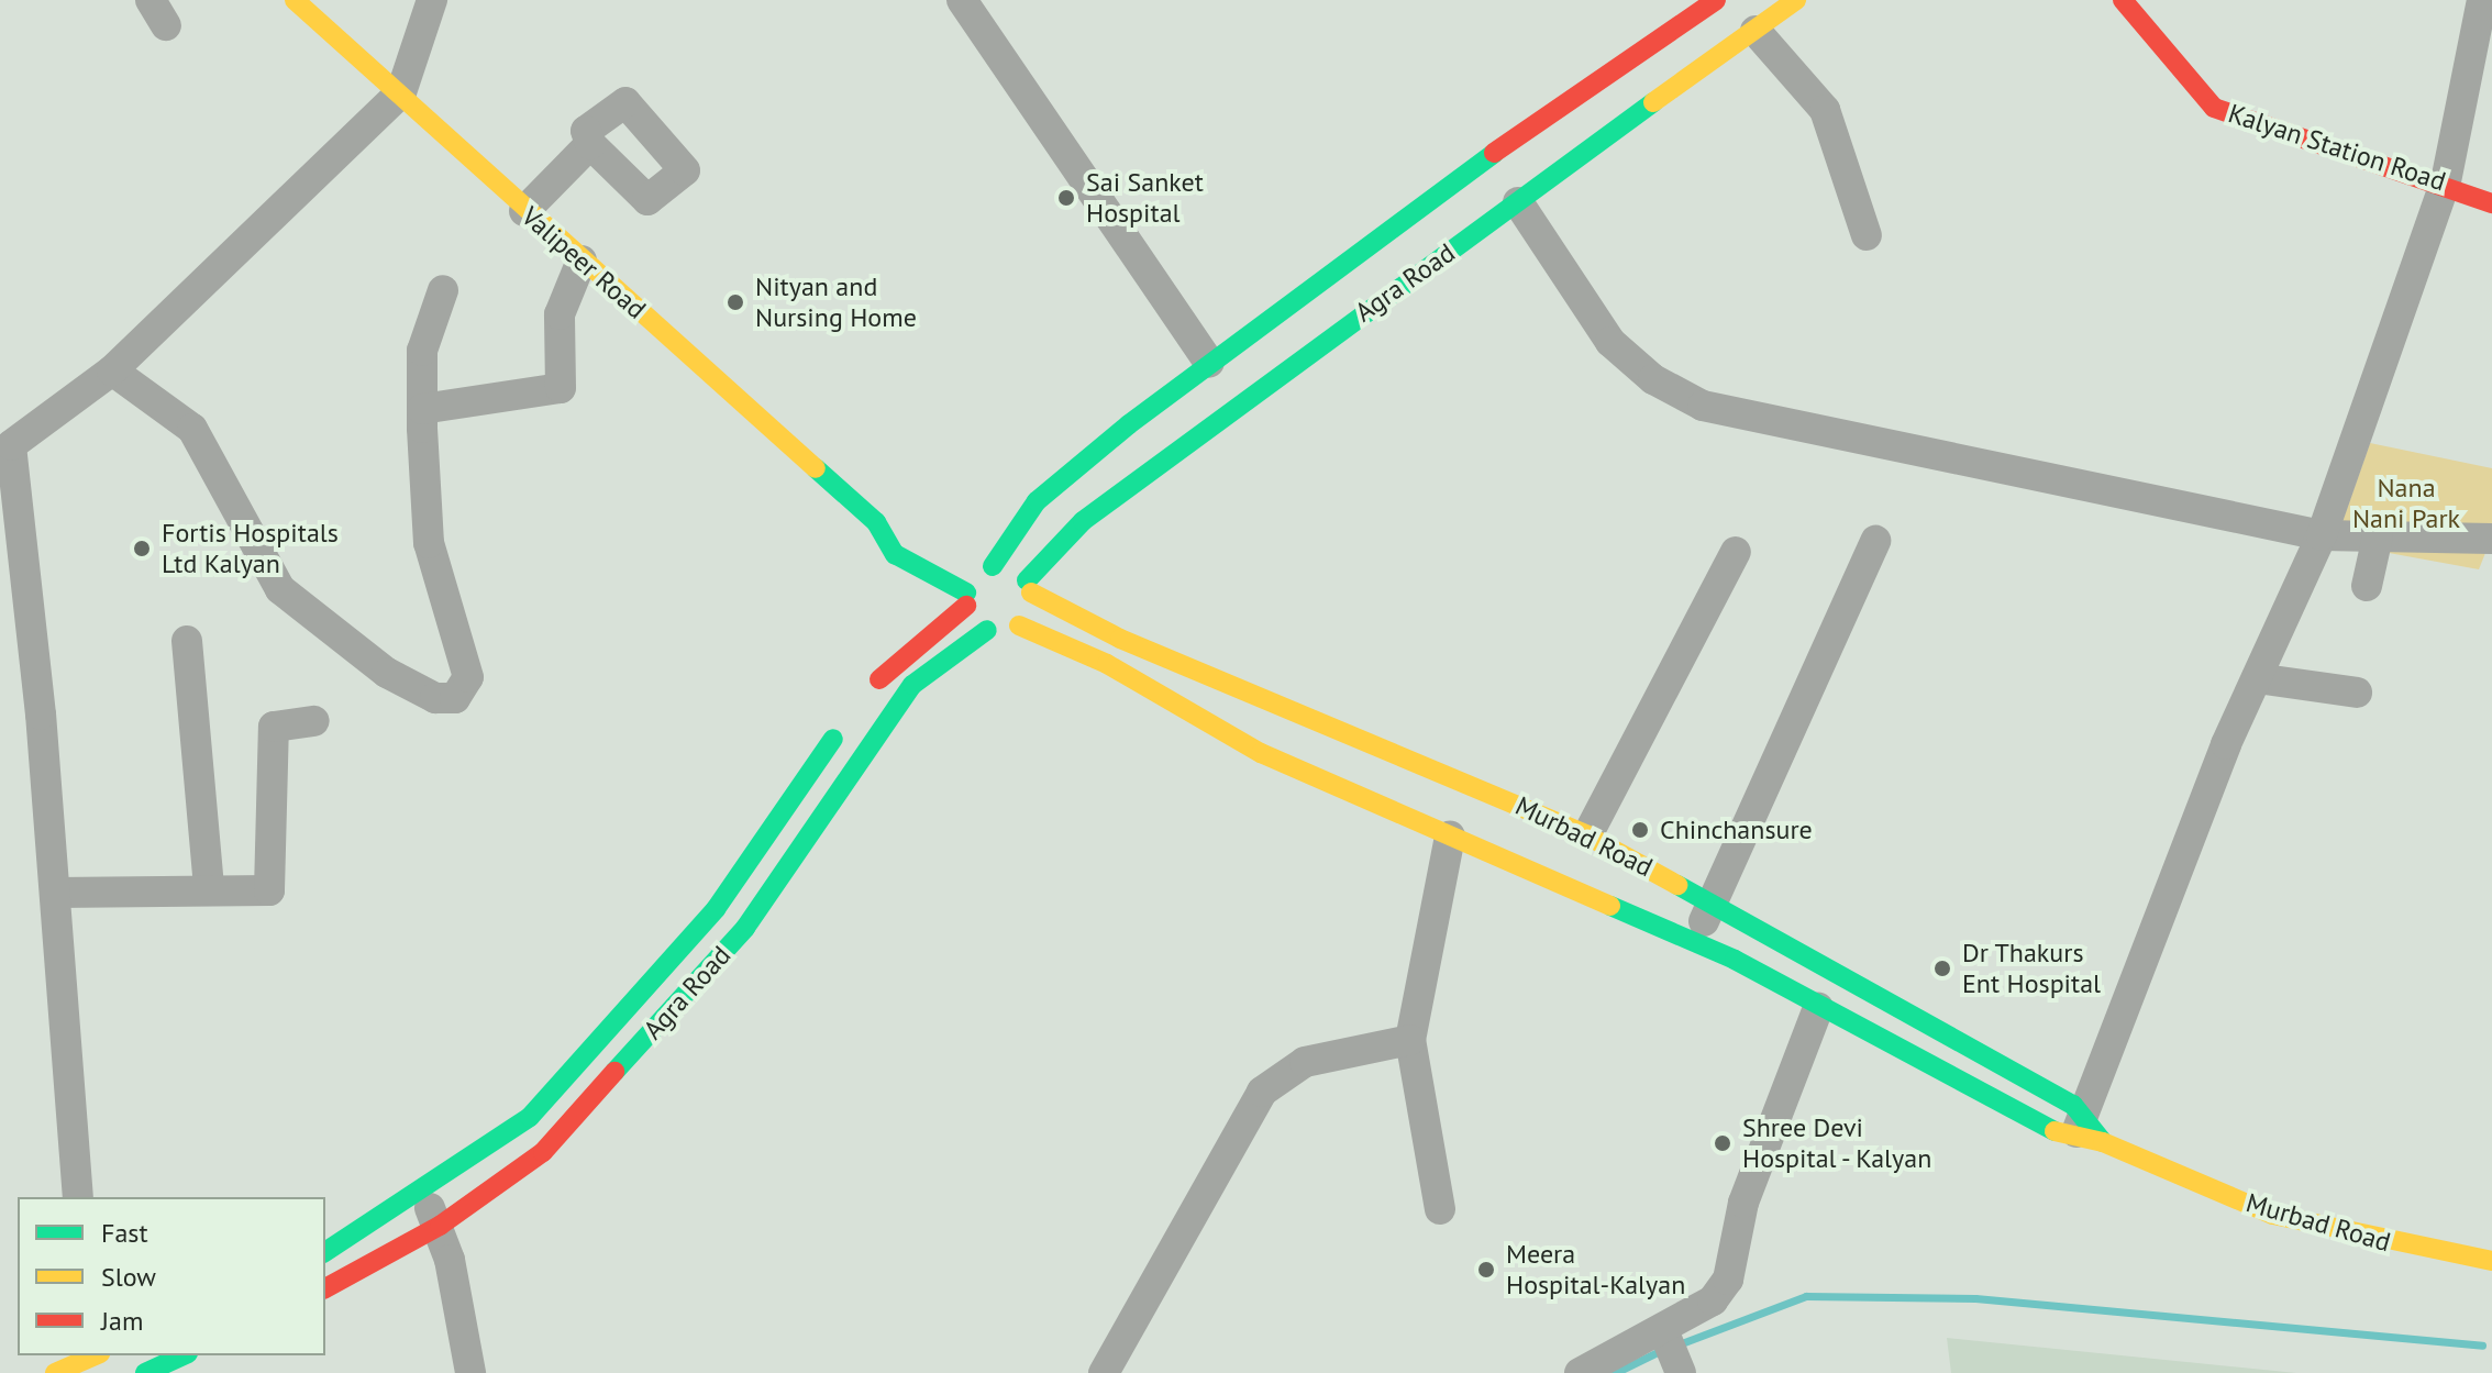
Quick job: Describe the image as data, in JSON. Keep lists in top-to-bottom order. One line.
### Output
{"streets":{"street":["Kalyan Station Road","Valipeer Road","Agra Road","Murbad Road"]},"crossings":[["Valipeer Road","Agra Road"],["Agra Road","Murbad Road"]],"parks":["Nana Nani Park"],"places":["Sai Sanket Hospital","Nityan and Nursing Home","Fortis Hospitals Ltd Kalyan","Chinchansure","Dr Thakurs Ent Hospital","Shree Devi Hospital - Kalyan","Meera Hospital-Kalyan"],"legend":["Fast","Slow","Jam"]}
